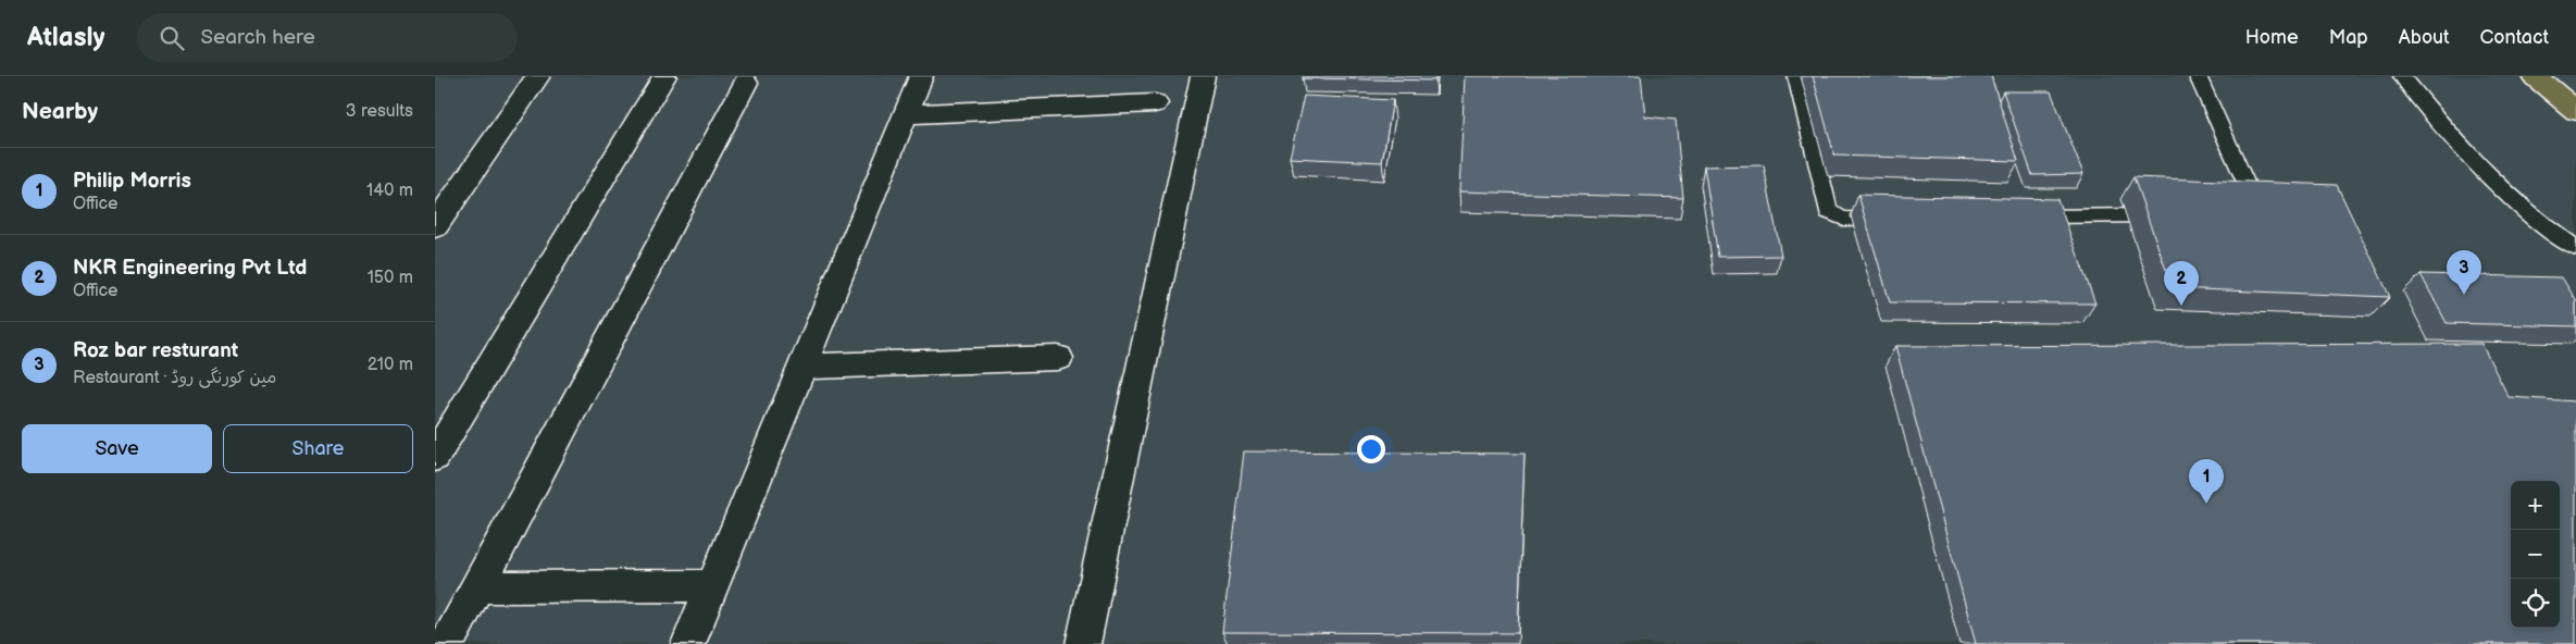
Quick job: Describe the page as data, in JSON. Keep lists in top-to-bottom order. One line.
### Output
{"page":{"header":"Atlasly","search":"Search here","nav":["Home","Map","About","Contact"],"heading":["Nearby","3 results"],"list":[{"mark":"1","name":"Philip Morris","note":"Office","value":"140 m"},{"mark":"2","name":"NKR Engineering Pvt Ltd","note":"Office","value":"150 m"},{"mark":"3","name":"Roz bar resturant","note":"Restaurant · مین کورنگی روڈ","value":"210 m"}],"pins":["3","2","1"],"buttons":["Save","Share"],"map_buttons":["+","−"]}}
